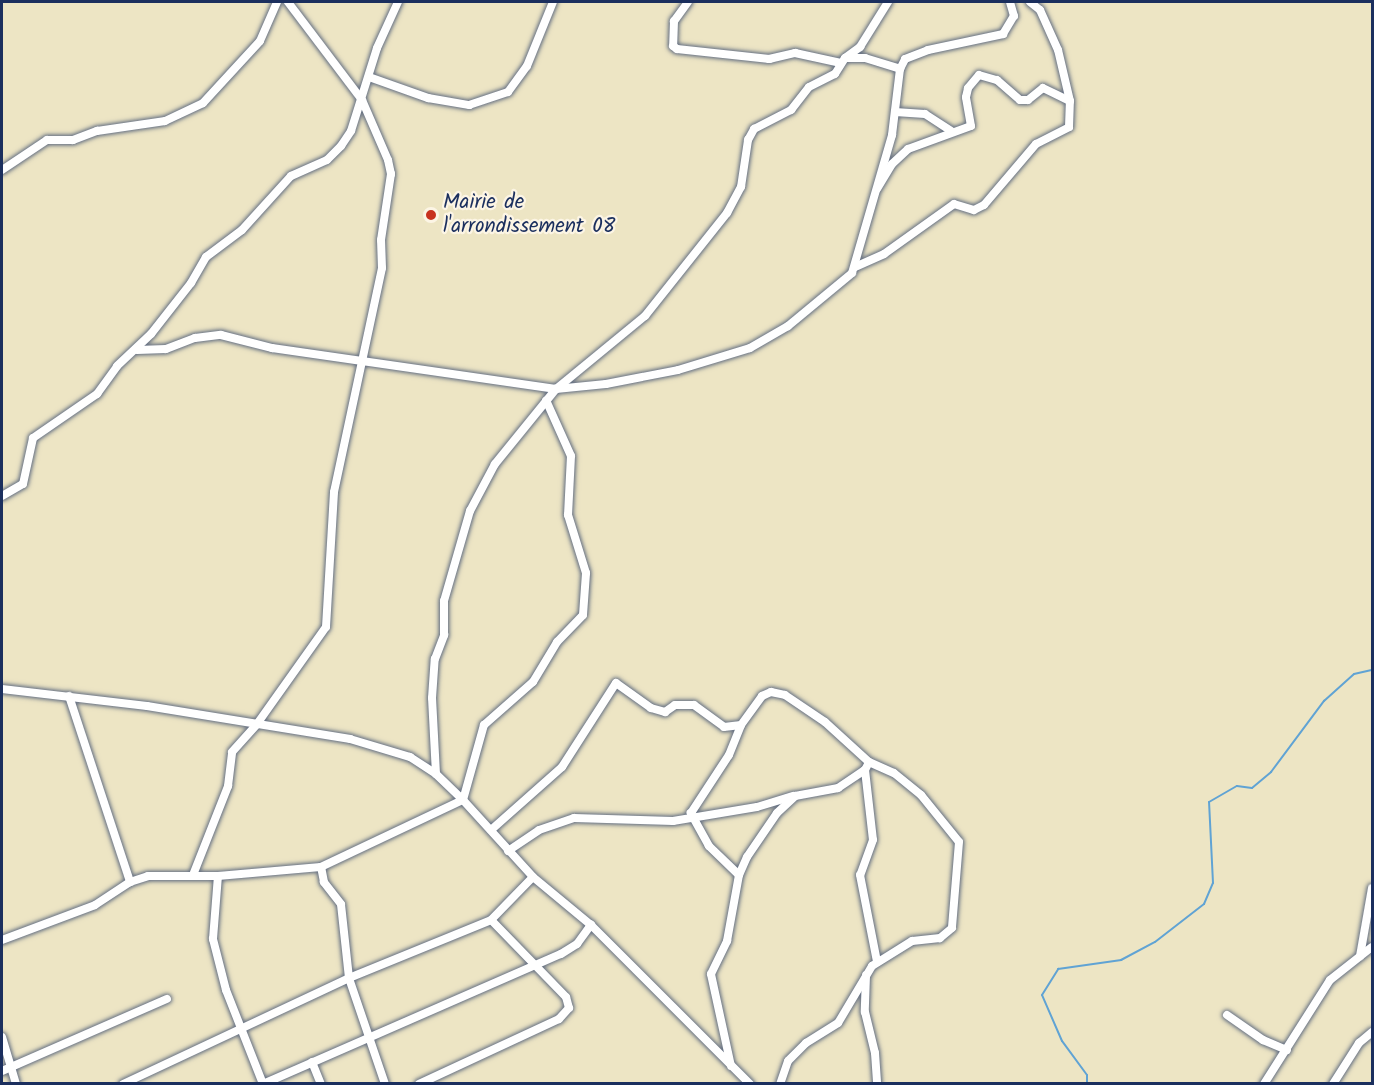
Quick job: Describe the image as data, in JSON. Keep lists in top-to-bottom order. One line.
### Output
{"places":["Mairie de l'arrondissement 08"]}
